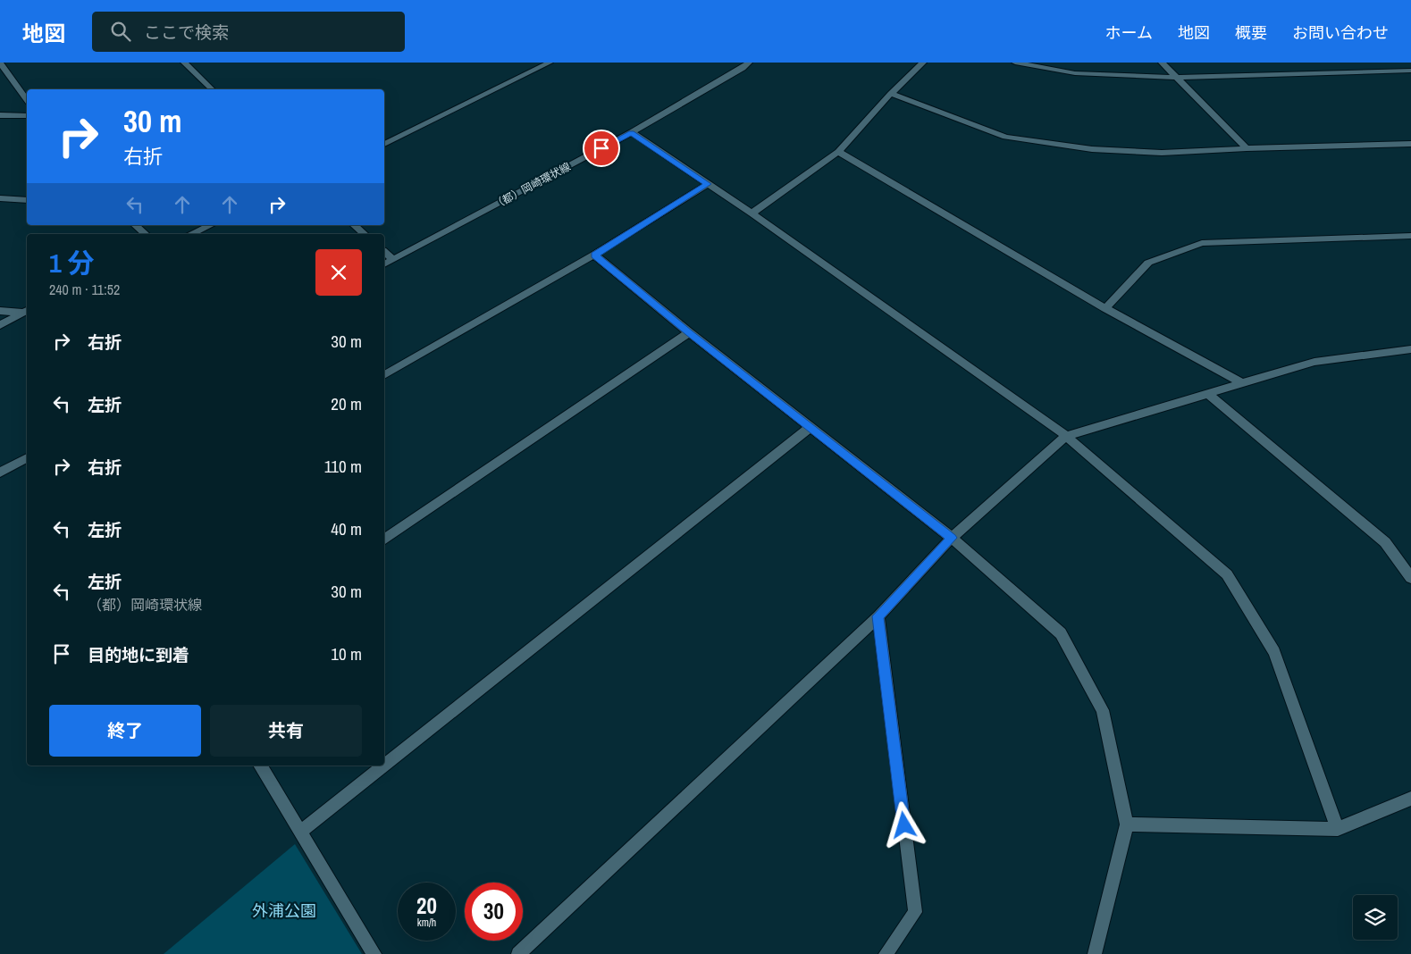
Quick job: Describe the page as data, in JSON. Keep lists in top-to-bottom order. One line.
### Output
{"streets":{"street":["（都）岡崎環状線"]},"parks":["外浦公園"],"page":{"header":"地図","search":"ここで検索","nav":["ホーム","地図","概要","お問い合わせ"],"turn":["30 m","右折"],"heading":["1 分","240 m · 11:52"],"list":[{"name":"右折","value":"30 m"},{"name":"左折","value":"20 m"},{"name":"右折","value":"110 m"},{"name":"左折","value":"40 m"},{"name":"左折","note":"（都）岡崎環状線","value":"30 m"},{"name":"目的地に到着","value":"10 m"}],"buttons":["終了","共有"],"speed":"20 km/h","limit":"30"}}
